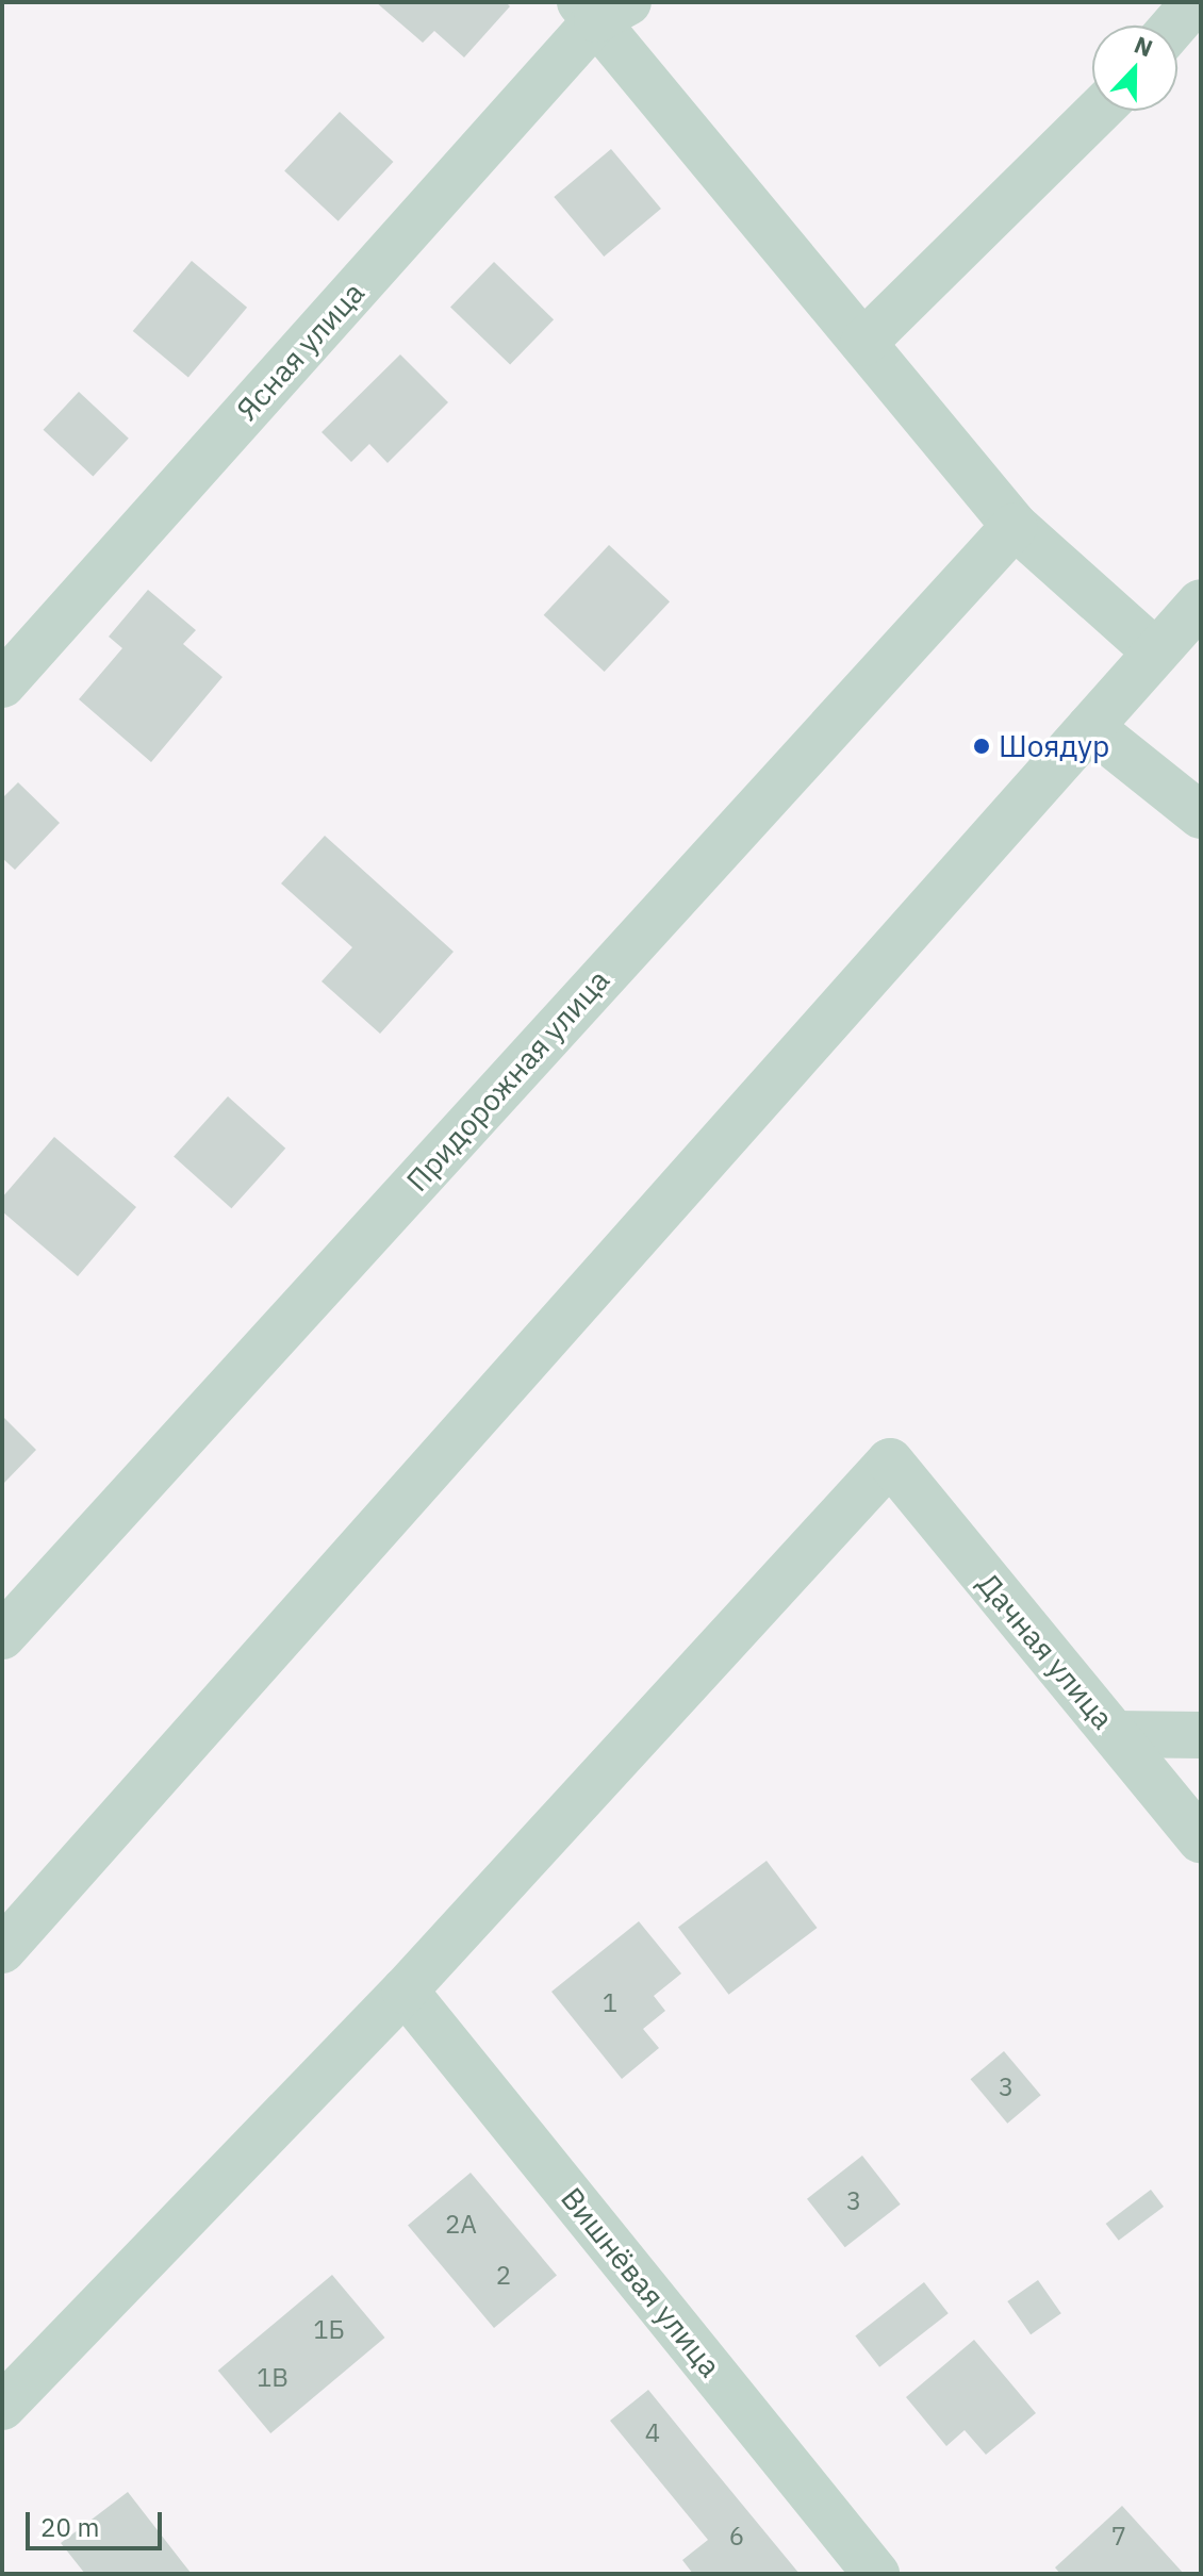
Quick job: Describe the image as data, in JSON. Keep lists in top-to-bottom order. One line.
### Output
{"streets":{"street":["Ясная улица","Придорожная улица","Дачная улица","Вишнёвая улица"]},"crossings":[["Дачная улица","Вишнёвая улица"]],"places":["Шоядур"],"house_numbers":["1","3","3","2А","2","1Б","1В","4","6","7"],"scale_bar":"20 m","north":"top"}
